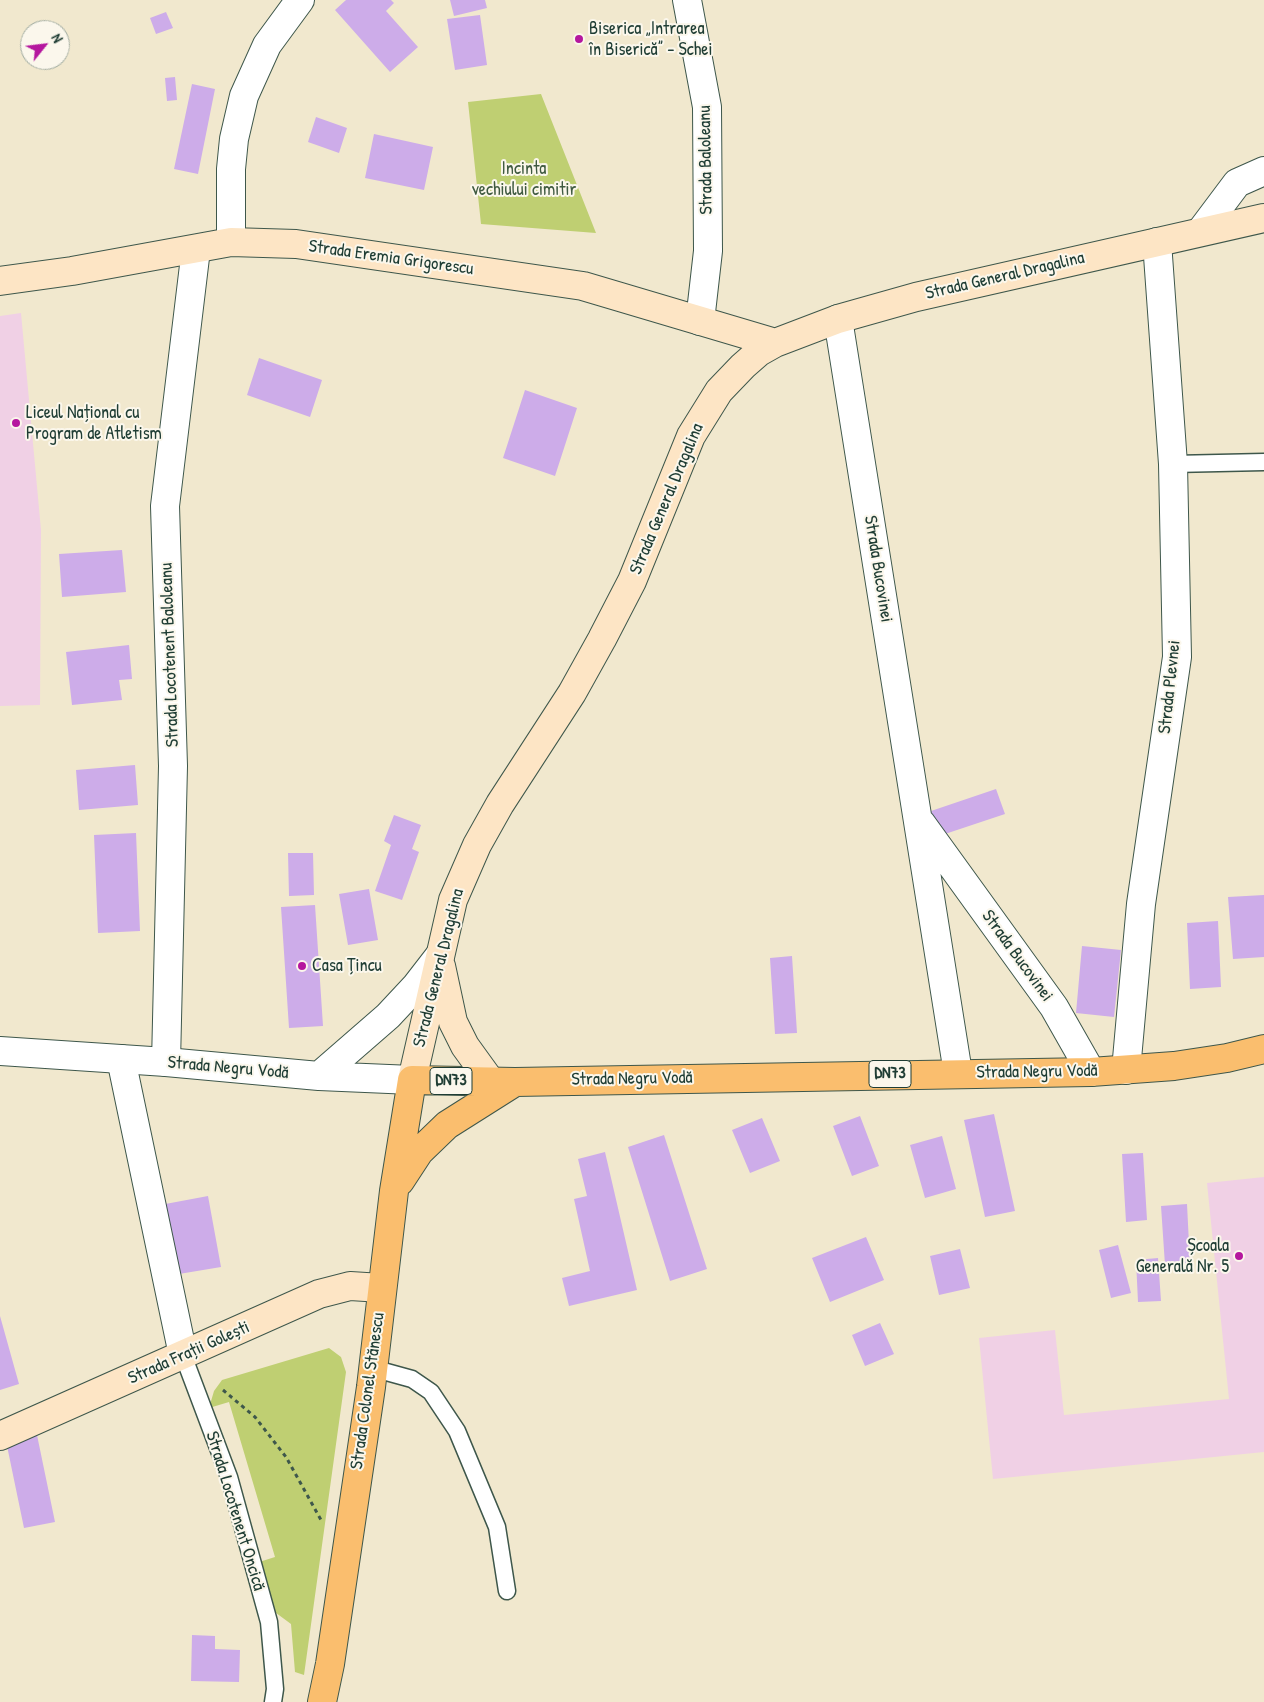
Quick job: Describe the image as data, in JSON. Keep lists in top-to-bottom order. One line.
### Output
{"streets":{"main road":["Strada Eremia Grigorescu","Strada General Dragalina","Strada Negru Vodă","DN73","Strada Frații Golești","Strada Colonel Stănescu"],"street":["Strada Baloleanu","Strada Bucovinei","Strada Locotenent Baloleanu","Strada Plevnei","Strada Locotenent Oncică"]},"crossings":[["Strada Baloleanu","Strada Eremia Grigorescu"],["Strada Eremia Grigorescu","Strada General Dragalina"],["Strada Eremia Grigorescu","Strada Locotenent Baloleanu"],["Strada General Dragalina","Strada Bucovinei"],["Strada General Dragalina","Strada Plevnei"],["Strada General Dragalina","Strada Negru Vodă"],["Strada General Dragalina","Strada Colonel Stănescu"],["Strada Bucovinei","Strada Negru Vodă"],["Strada Locotenent Baloleanu","Strada Negru Vodă"],["Strada Plevnei","Strada Negru Vodă"],["Strada Negru Vodă","Strada Colonel Stănescu"],["Strada Negru Vodă","Strada Locotenent Oncică"],["Strada Frații Golești","Strada Colonel Stănescu"],["Strada Frații Golești","Strada Locotenent Oncică"]],"parks":["Incinta vechiului cimitir"],"places":["Biserica „Intrarea în Biserică” - Schei","Liceul Național cu Program de Atletism","Casa Țincu","Școala Generală Nr. 5"],"north":"top right"}
